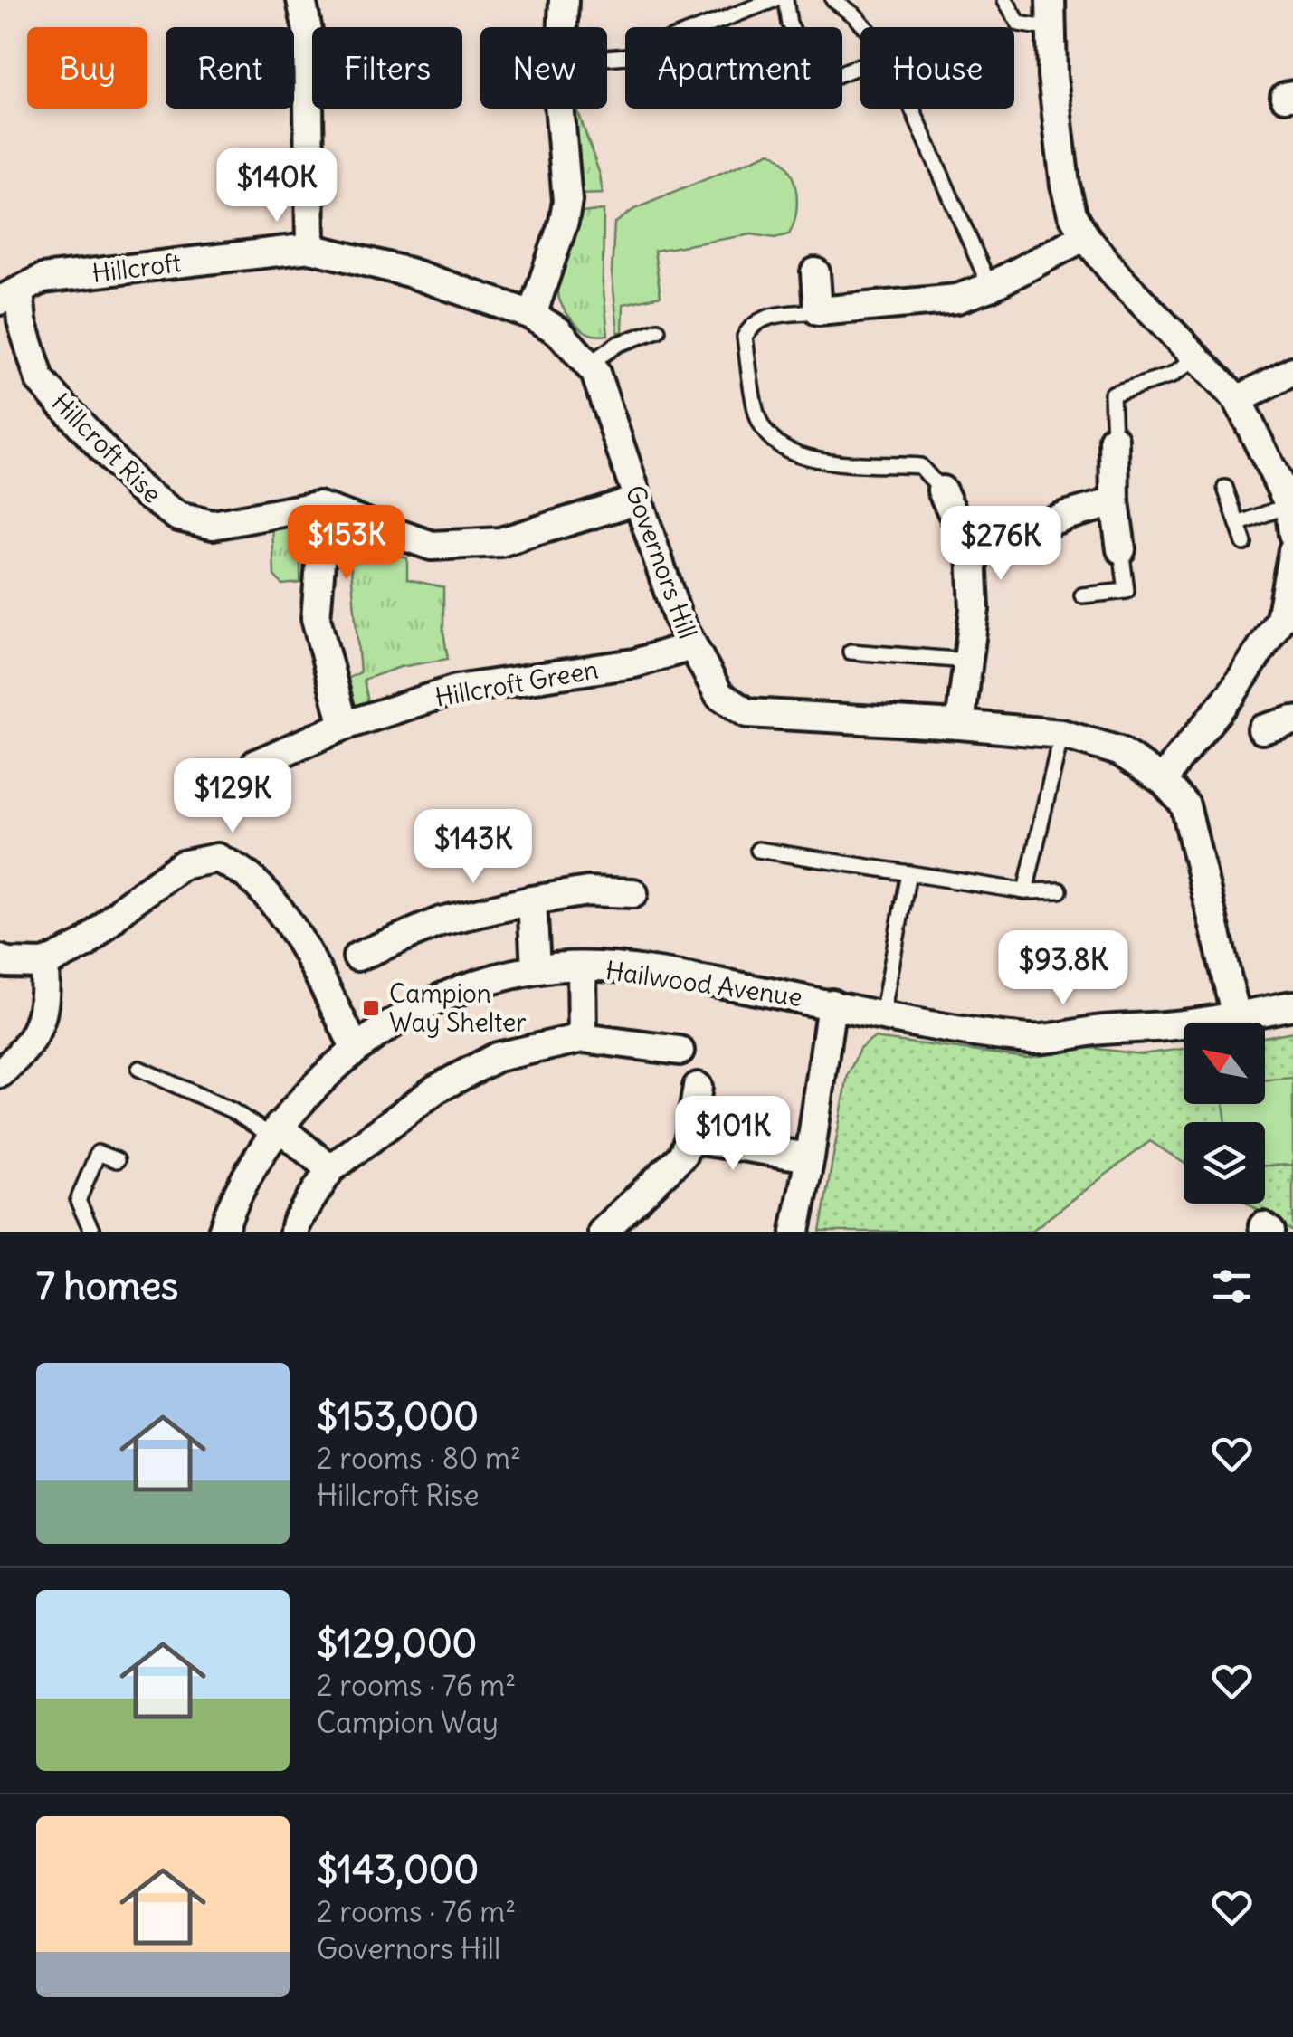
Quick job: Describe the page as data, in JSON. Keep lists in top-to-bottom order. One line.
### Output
{"streets":{"street":["Hillcroft","Hillcroft Rise","Governors Hill","Hillcroft Green","Hailwood Avenue"]},"crossings":[["Hillcroft","Hillcroft Rise"],["Hillcroft","Governors Hill"],["Hillcroft Rise","Governors Hill"],["Governors Hill","Hillcroft Green"],["Governors Hill","Hailwood Avenue"]],"places":{"transit":["Campion Way Shelter"]},"north":"top left","page":{"chip":["Buy","Rent","Filters","New","Apartment","House"],"price":["$140K","$153K","$276K","$129K","$143K","$93.8K","$101K"],"heading":"7 homes","list":[{"name":"$153,000","note":"2 rooms · 80 m² · Hillcroft Rise"},{"name":"$129,000","note":"2 rooms · 76 m² · Campion Way"},{"name":"$143,000","note":"2 rooms · 76 m² · Governors Hill"}]}}
